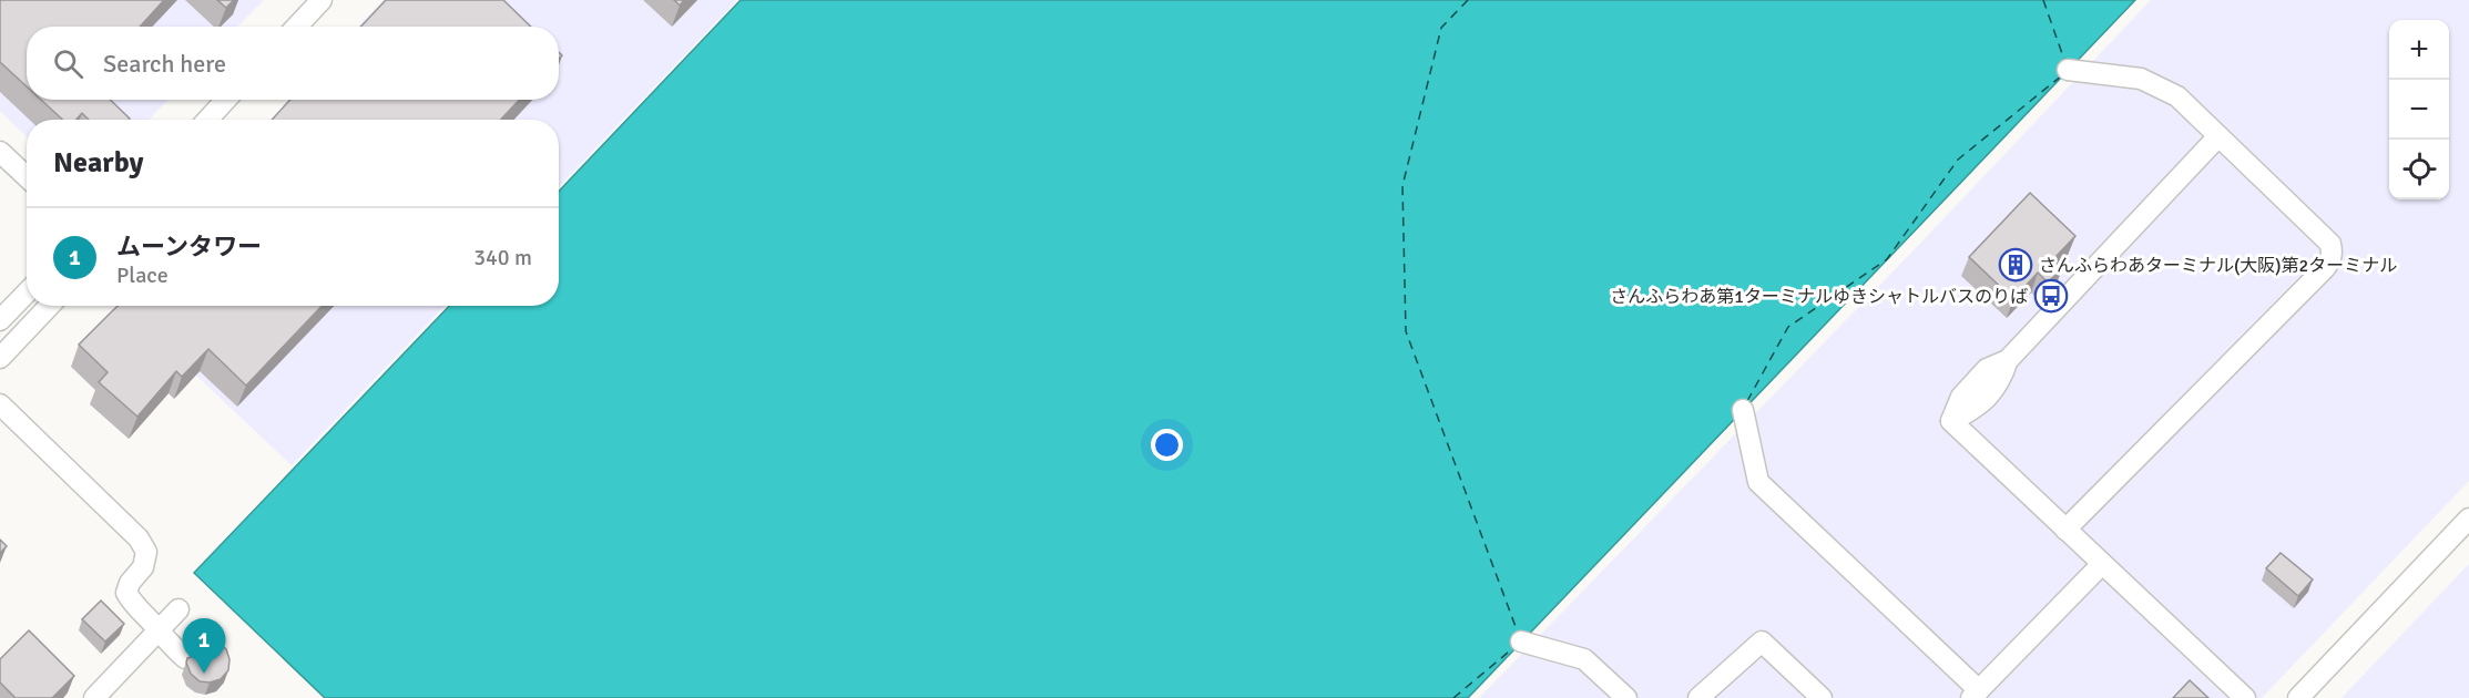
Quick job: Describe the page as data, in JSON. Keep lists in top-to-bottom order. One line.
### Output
{"places":{"building":["さんふらわあターミナル(大阪)第2ターミナル"],"bus stop":["さんふらわあ第1ターミナルゆきシャトルバスのりば"]},"page":{"map_buttons":["+","−"],"search":"Search here","heading":"Nearby","list":[{"mark":"1","name":"ムーンタワー","note":"Place","value":"340 m"}],"pins":"1"}}
